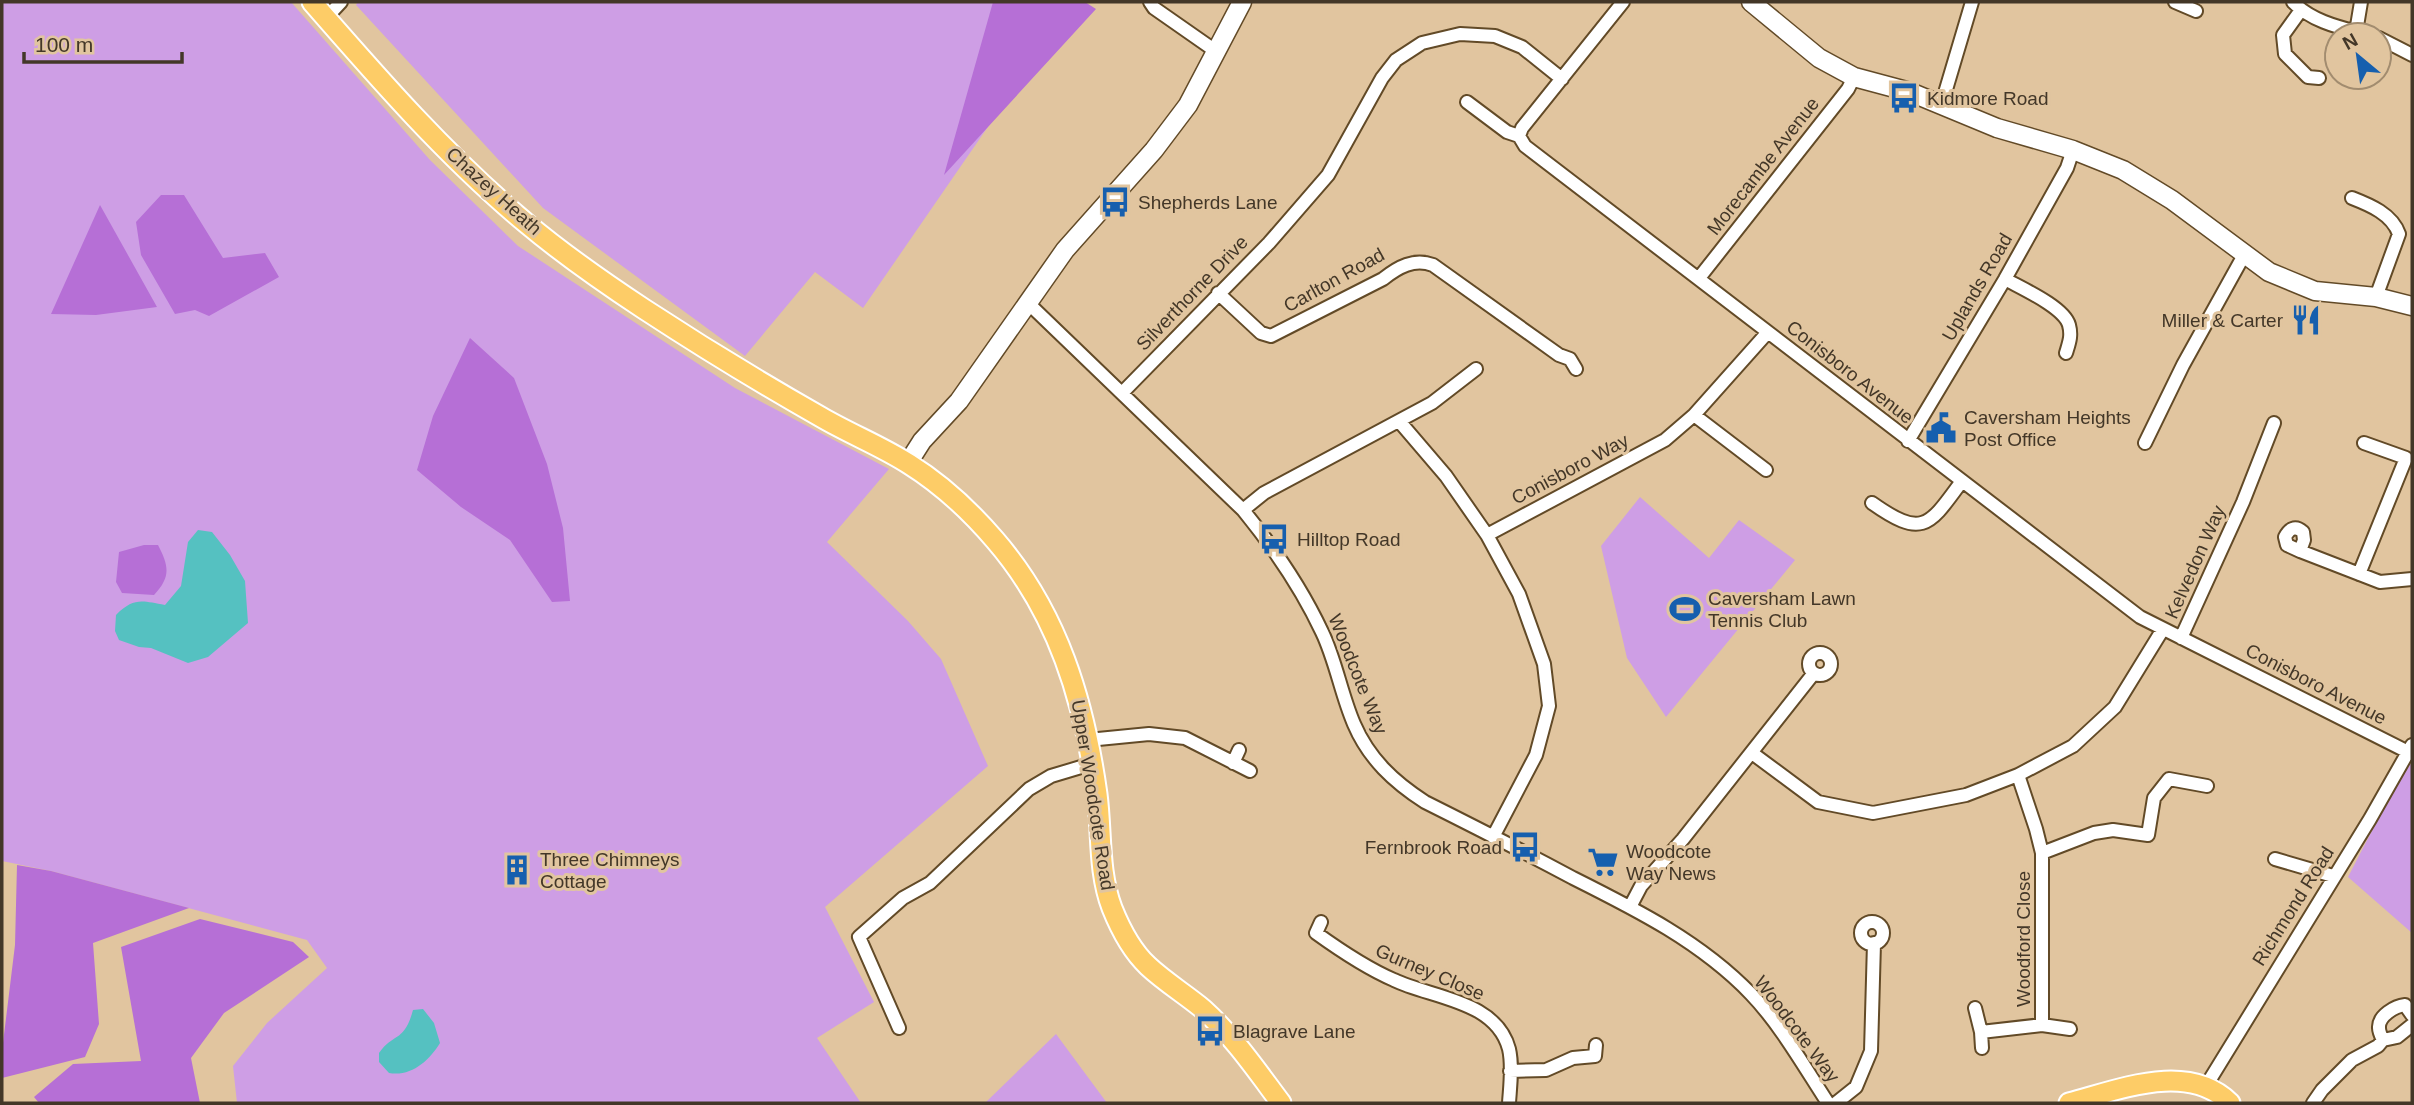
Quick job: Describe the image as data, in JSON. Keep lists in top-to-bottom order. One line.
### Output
{"streets":{"main road":["Chazey Heath","Upper Woodcote Road"],"street":["Morecambe Avenue","Carlton Road","Uplands Road","Silverthorne Drive","Conisboro Avenue","Conisboro Way","Kelvedon Way","Woodcote Way","Richmond Road","Woodford Close","Gurney Close"]},"crossings":[["Morecambe Avenue","Conisboro Avenue"],["Chazey Heath","Upper Woodcote Road"],["Carlton Road","Silverthorne Drive"],["Uplands Road","Conisboro Avenue"],["Silverthorne Drive","Woodcote Way"],["Conisboro Avenue","Conisboro Way"],["Conisboro Avenue","Kelvedon Way"],["Conisboro Avenue","Richmond Road"]],"places":{"bus stop":["Kidmore Road","Shepherds Lane","Hilltop Road","Fernbrook Road","Blagrave Lane"],"restaurant":["Miller & Carter"],"public building":["Caversham Heights Post Office"],"sports":["Caversham Lawn Tennis Club"],"supermarket":["Woodcote Way News"],"building":["Three Chimneys Cottage"]},"scale_bar":"100 m","north":"top left"}
